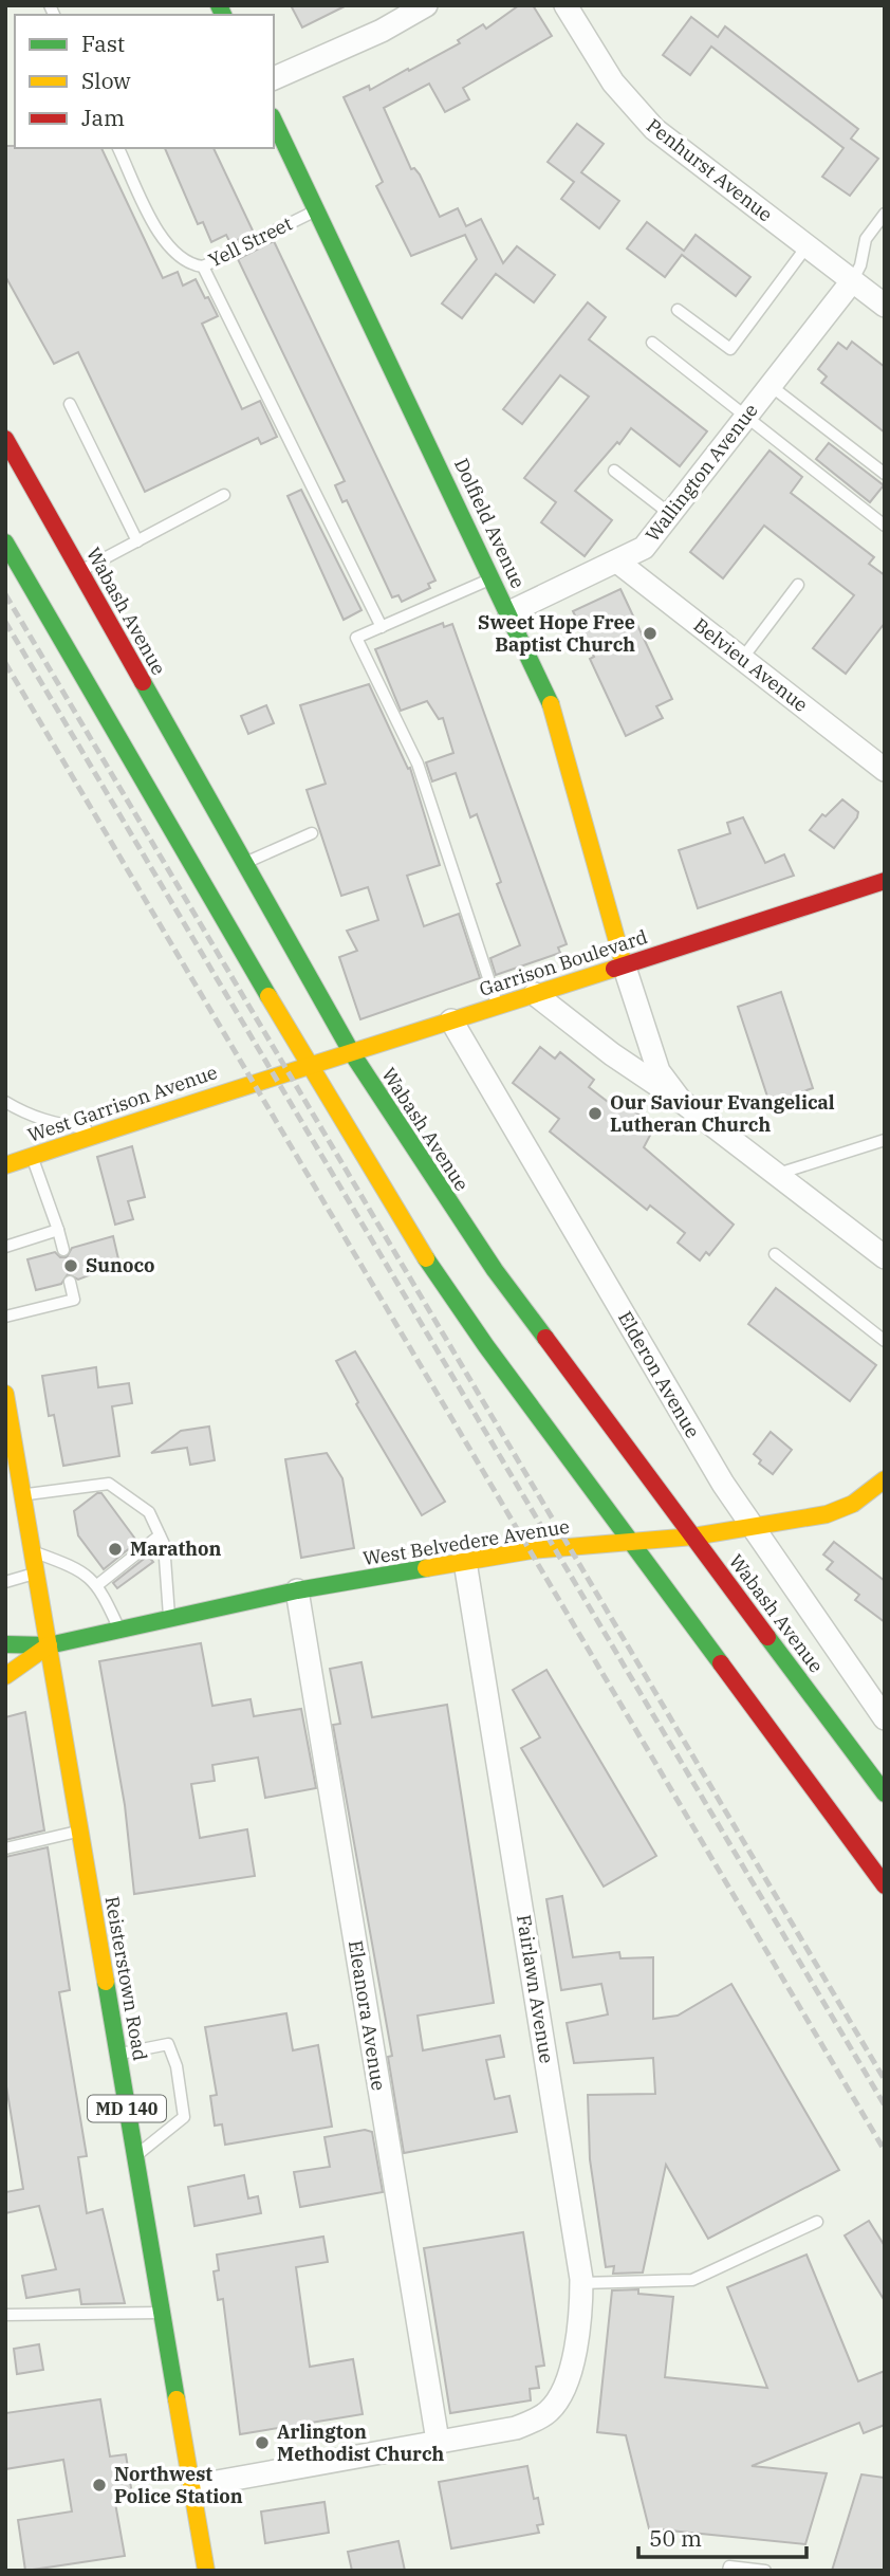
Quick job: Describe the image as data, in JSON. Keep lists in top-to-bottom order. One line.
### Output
{"streets":{"main road":["Dolfield Avenue","Wabash Avenue","Garrison Boulevard","West Garrison Avenue","West Belvedere Avenue","Reisterstown Road","MD 140"],"street":["Penhurst Avenue","Wallington Avenue","Belvieu Avenue","Elderon Avenue","Fairlawn Avenue","Eleanora Avenue"],"lane":["Yell Street"]},"crossings":[["Penhurst Avenue","Wallington Avenue"],["Yell Street","Dolfield Avenue"],["Wallington Avenue","Dolfield Avenue"],["Wallington Avenue","Belvieu Avenue"],["Dolfield Avenue","Garrison Boulevard"],["Wabash Avenue","Garrison Boulevard"],["Wabash Avenue","West Belvedere Avenue"],["Garrison Boulevard","West Garrison Avenue"],["Garrison Boulevard","Elderon Avenue"],["Elderon Avenue","West Belvedere Avenue"],["West Belvedere Avenue","Reisterstown Road"],["West Belvedere Avenue","Fairlawn Avenue"],["West Belvedere Avenue","Eleanora Avenue"],["Fairlawn Avenue","Eleanora Avenue"]],"places":["Sweet Hope Free Baptist Church","Our Saviour Evangelical Lutheran Church","Sunoco","Marathon","Arlington Methodist Church","Northwest Police Station"],"legend":["Fast","Slow","Jam"],"scale_bar":"50 m"}
